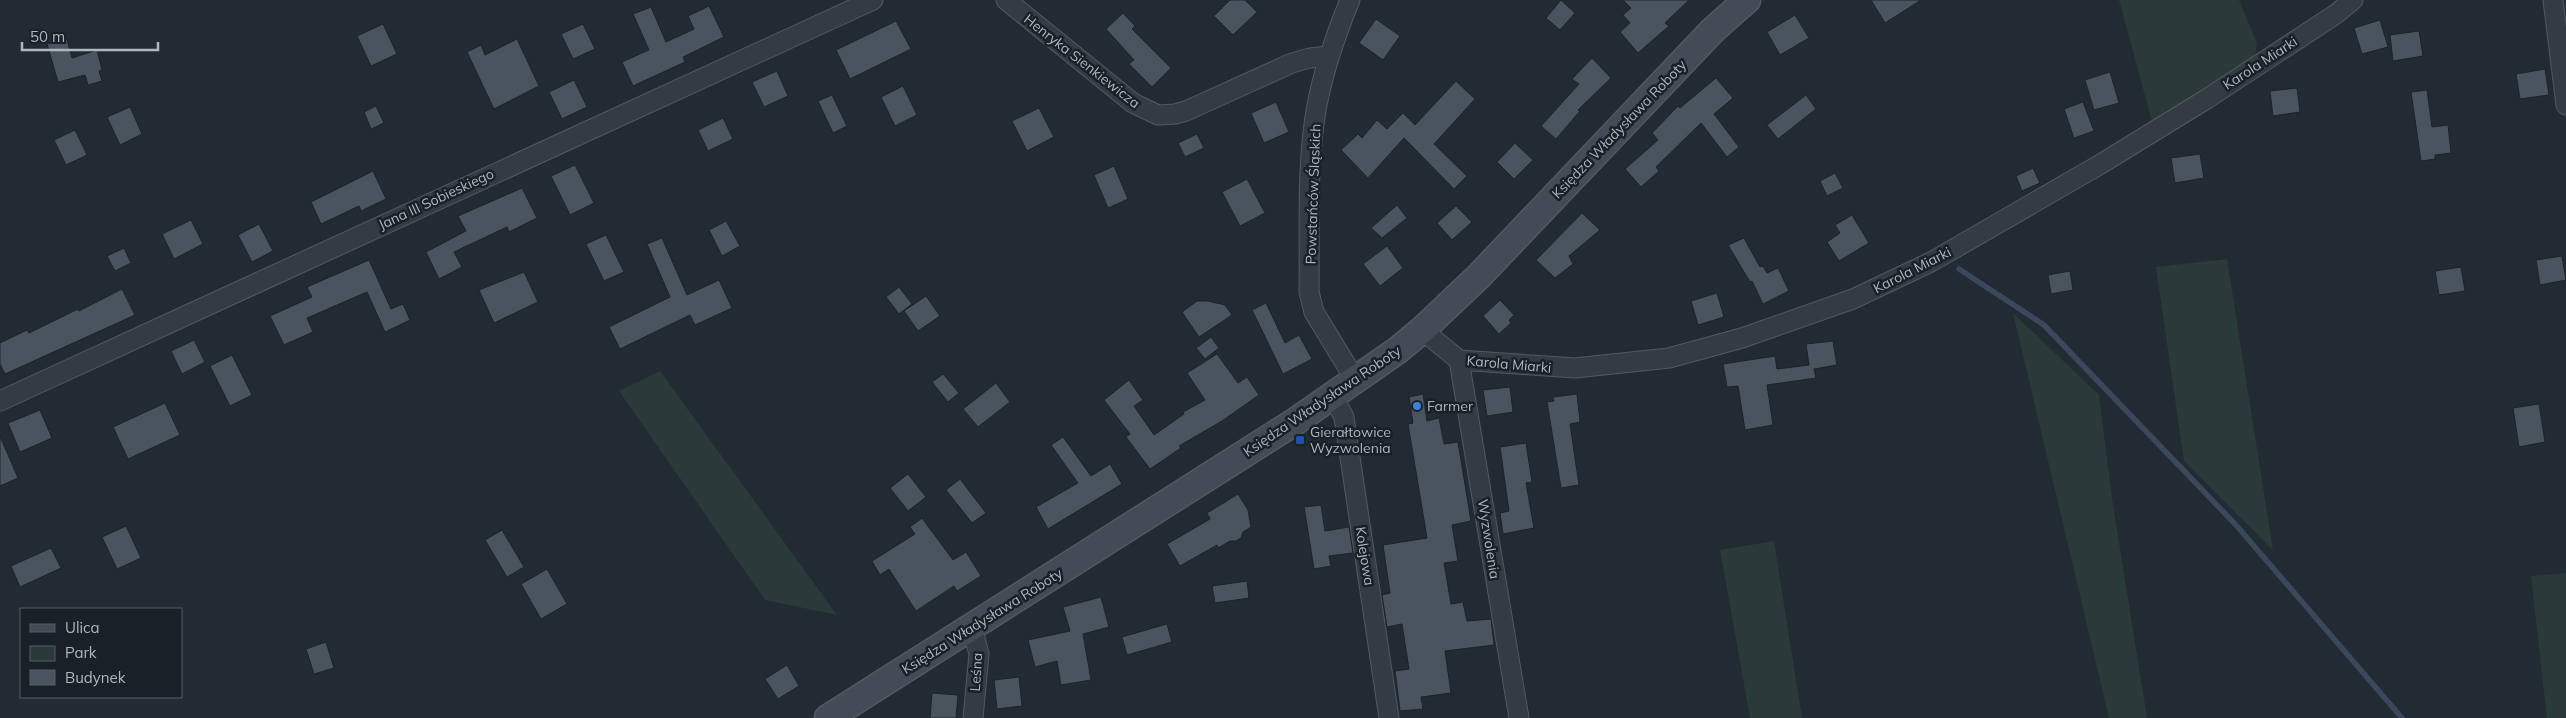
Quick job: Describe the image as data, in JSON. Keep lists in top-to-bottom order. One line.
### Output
{"streets":{"main road":["Księdza Władysława Roboty"],"street":["Henryka Sienkiewicza","Karola Miarki","Powstańców Śląskich","Jana III Sobieskiego","Wyzwolenia","Kolejowa","Leśna"]},"crossings":[["Henryka Sienkiewicza","Powstańców Śląskich"],["Karola Miarki","Księdza Władysława Roboty"],["Karola Miarki","Wyzwolenia"],["Księdza Władysława Roboty","Powstańców Śląskich"],["Księdza Władysława Roboty","Kolejowa"],["Księdza Władysława Roboty","Leśna"]],"places":{"other":["Farmer"],"transit":["Gierałtowice Wyzwolenia"]},"legend":["Ulica","Park","Budynek"],"scale_bar":"50 m"}
